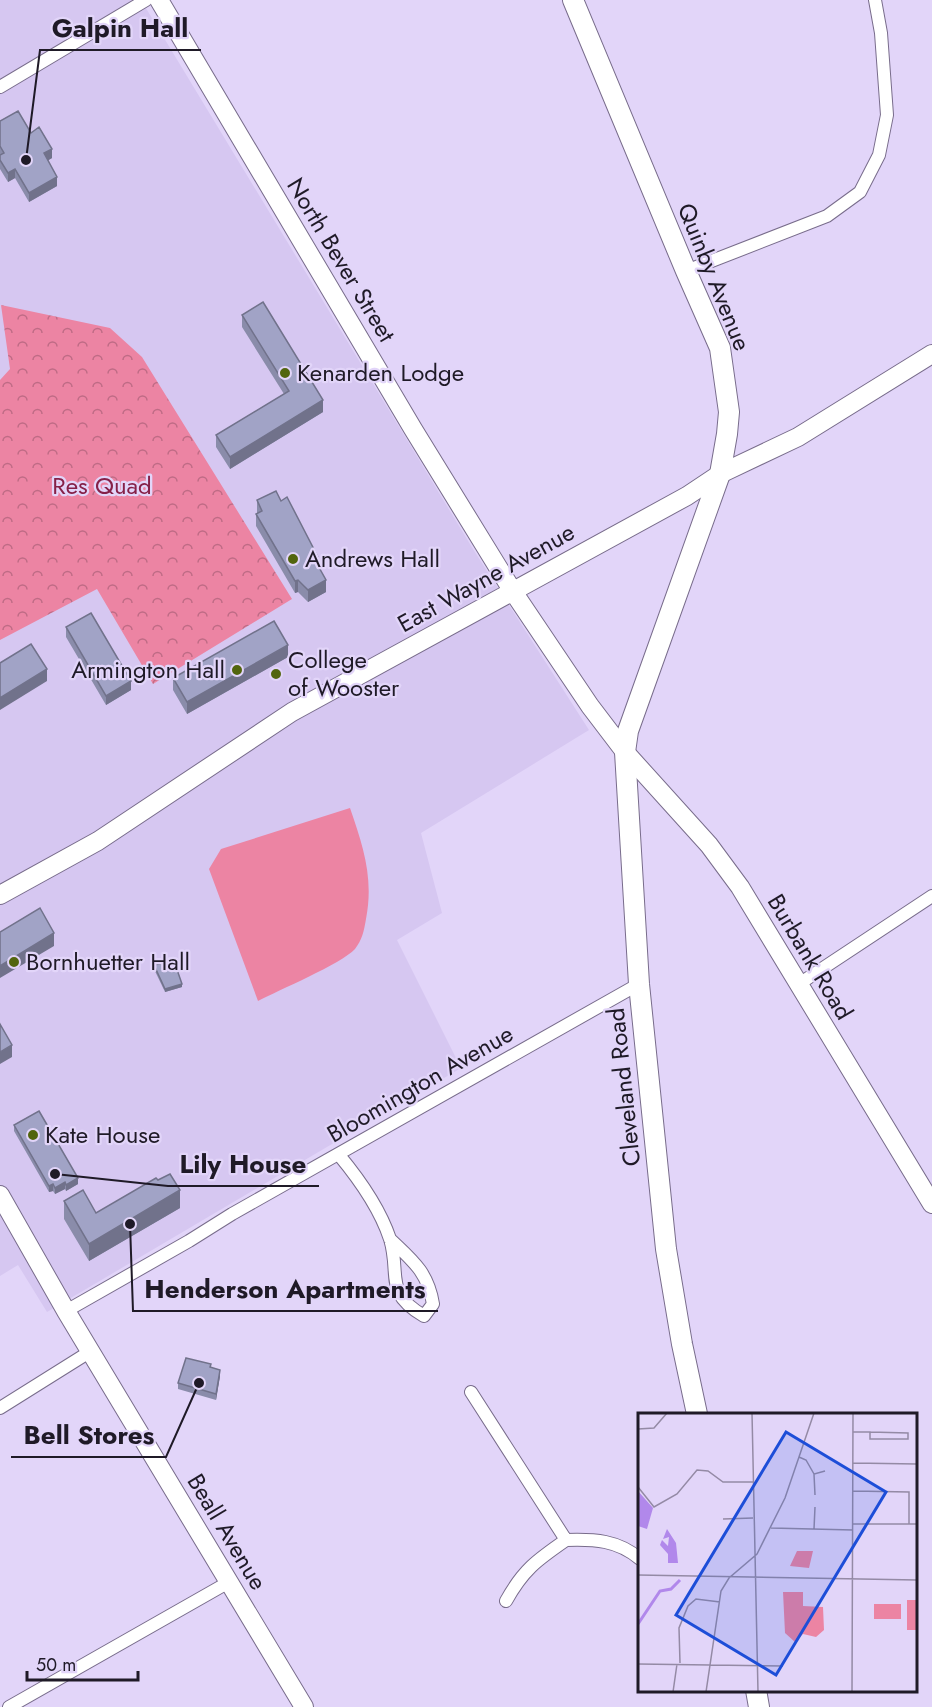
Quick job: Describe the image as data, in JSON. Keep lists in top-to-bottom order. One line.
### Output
{"streets":{"main road":["Quinby Avenue","Cleveland Road"],"street":["North Bever Street","East Wayne Avenue","Burbank Road","Bloomington Avenue","Beall Avenue"]},"crossings":[["North Bever Street","Quinby Avenue"],["North Bever Street","East Wayne Avenue"],["North Bever Street","Burbank Road"],["North Bever Street","Cleveland Road"],["Quinby Avenue","East Wayne Avenue"],["Quinby Avenue","Burbank Road"],["Quinby Avenue","Cleveland Road"],["Burbank Road","Cleveland Road"],["Bloomington Avenue","Cleveland Road"],["Bloomington Avenue","Beall Avenue"]],"parks":["Res Quad"],"places":["Galpin Hall","Kenarden Lodge","Andrews Hall","Armington Hall","College of Wooster","Bornhuetter Hall","Kate House","Lily House","Henderson Apartments","Bell Stores"],"scale_bar":"50 m"}
